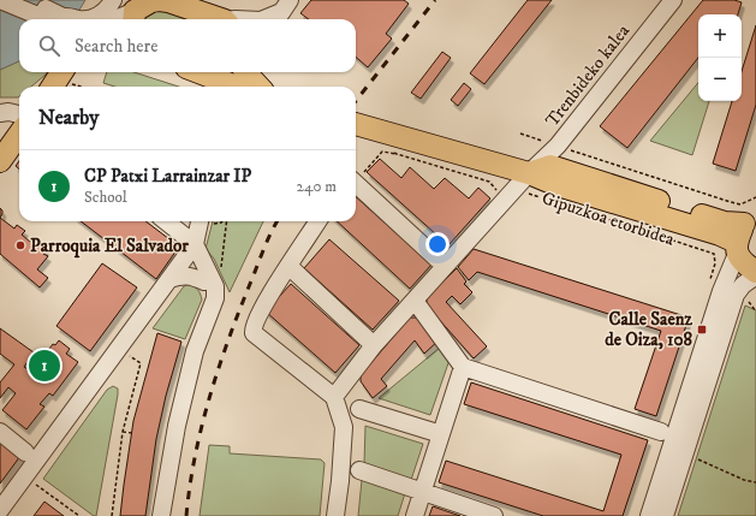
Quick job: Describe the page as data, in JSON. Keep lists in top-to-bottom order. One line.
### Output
{"streets":{"main road":["Gipuzkoa etorbidea"],"street":["Trenbideko kalea"]},"crossings":[["Trenbideko kalea","Gipuzkoa etorbidea"]],"places":{"other":["Parroquia El Salvador"],"transit":["Calle Saenz de Oiza, 108"]},"page":{"map_buttons":["+","−"],"search":"Search here","heading":"Nearby","list":[{"mark":"1","name":"CP Patxi Larrainzar IP","note":"School","value":"240 m"}],"pins":"1"}}
